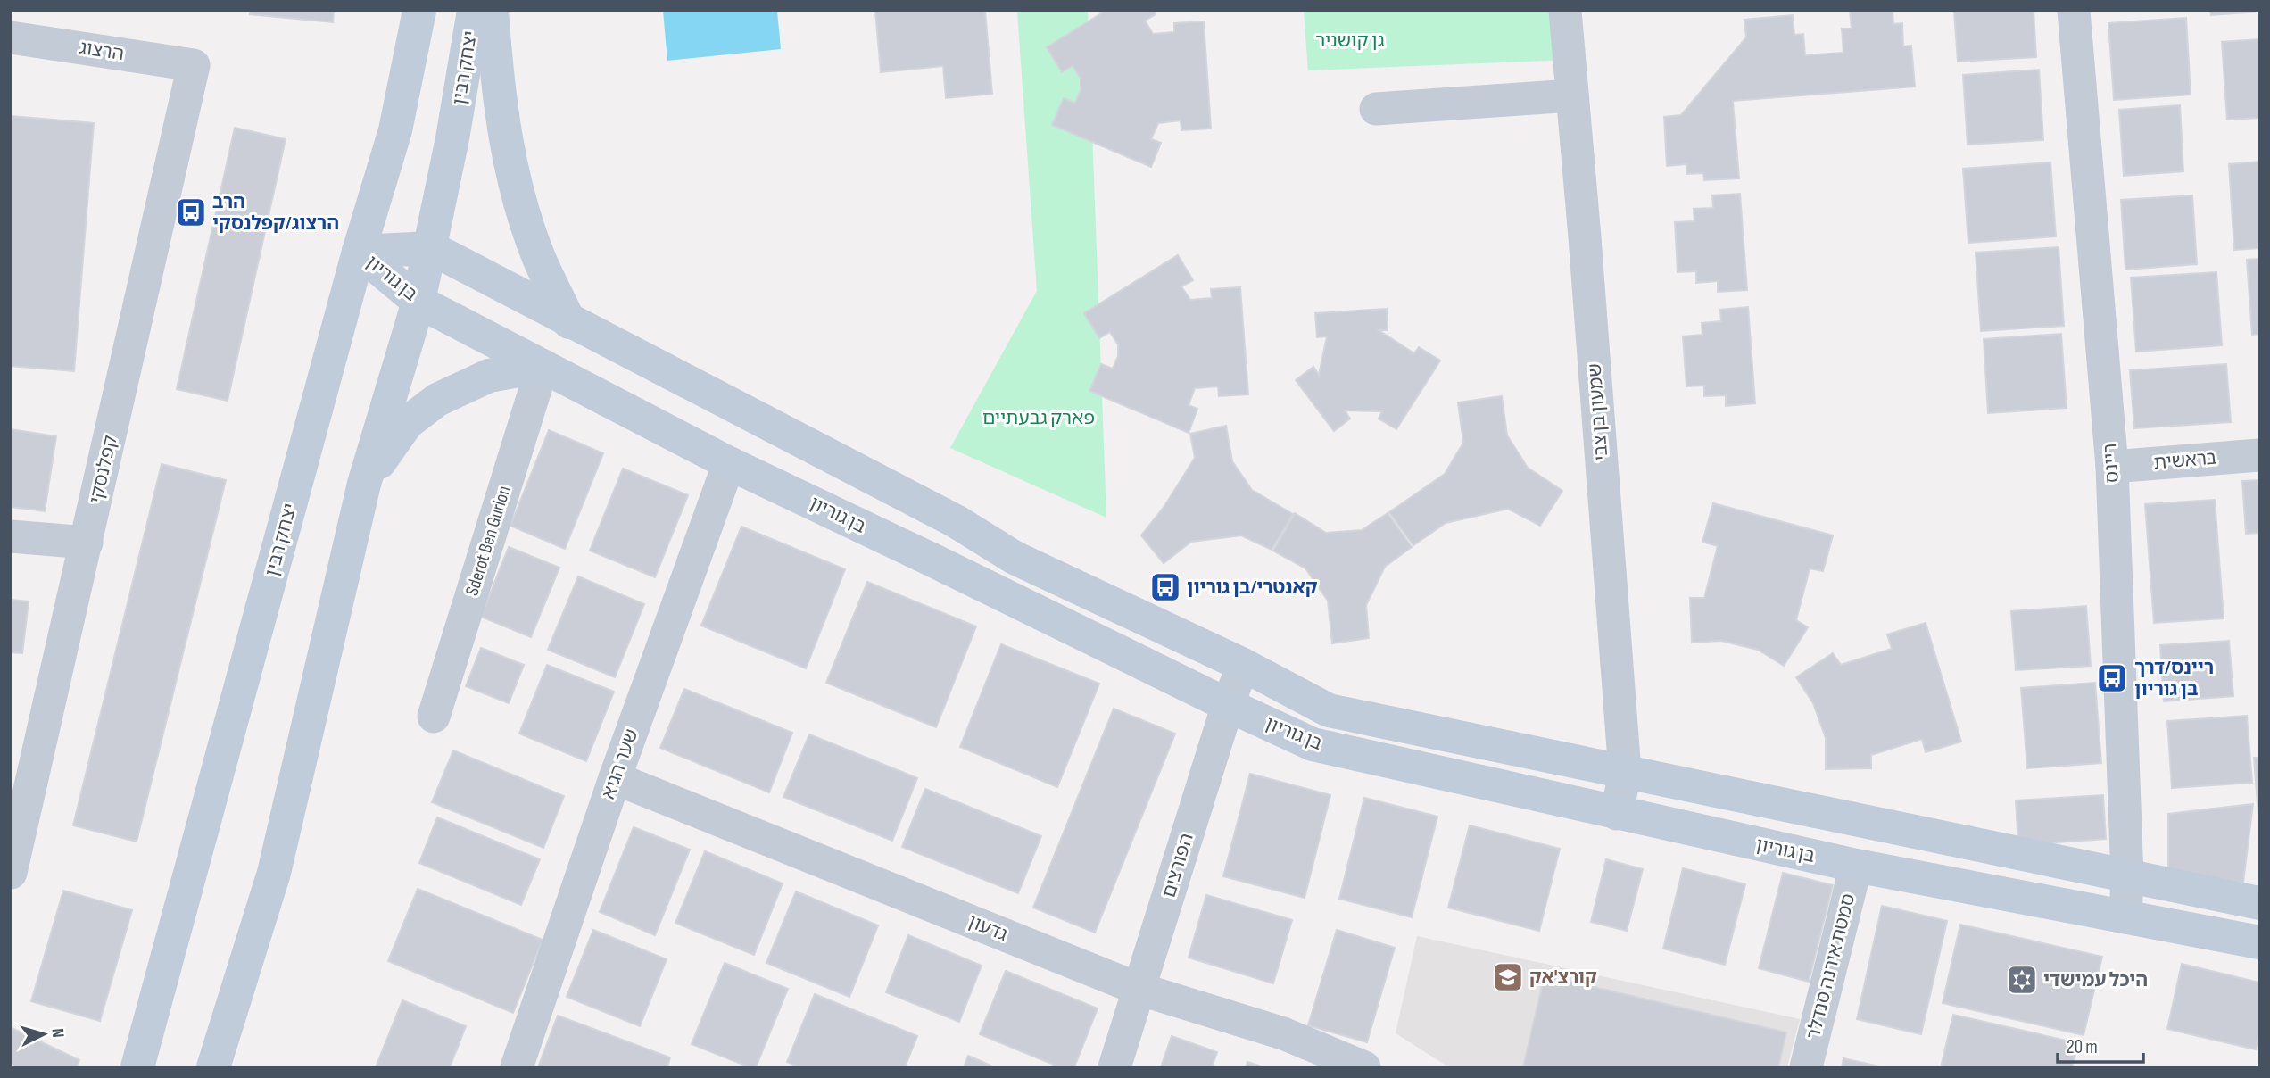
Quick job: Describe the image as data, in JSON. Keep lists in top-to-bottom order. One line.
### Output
{"streets":{"main road":["יצחק רבין","בן גוריון"],"street":["הרצוג","שמעון בן צבי","בראשית","ריינס","קפלנסקי","Sderot Ben Gurion","שער הגיא","הפורצים","גדעון","סמטת אירנה סנדלר"]},"crossings":[["הרצוג","קפלנסקי"],["יצחק רבין","בן גוריון"],["בן גוריון","שמעון בן צבי"],["בן גוריון","ריינס"],["בן גוריון","Sderot Ben Gurion"],["בן גוריון","שער הגיא"],["בן גוריון","הפורצים"],["בן גוריון","סמטת אירנה סנדלר"],["בראשית","ריינס"],["שער הגיא","גדעון"],["הפורצים","גדעון"]],"parks":["גן קושניר","פארק גבעתיים"],"places":{"bus stop":["הרב הרצוג/קפלנסקי","קאנטרי/בן גוריון","ריינס/דרך בן גוריון"],"school or university":["קורצ'אק"],"synagogue":["היכל עמישדי"]},"scale_bar":"20 m","north":"right"}
